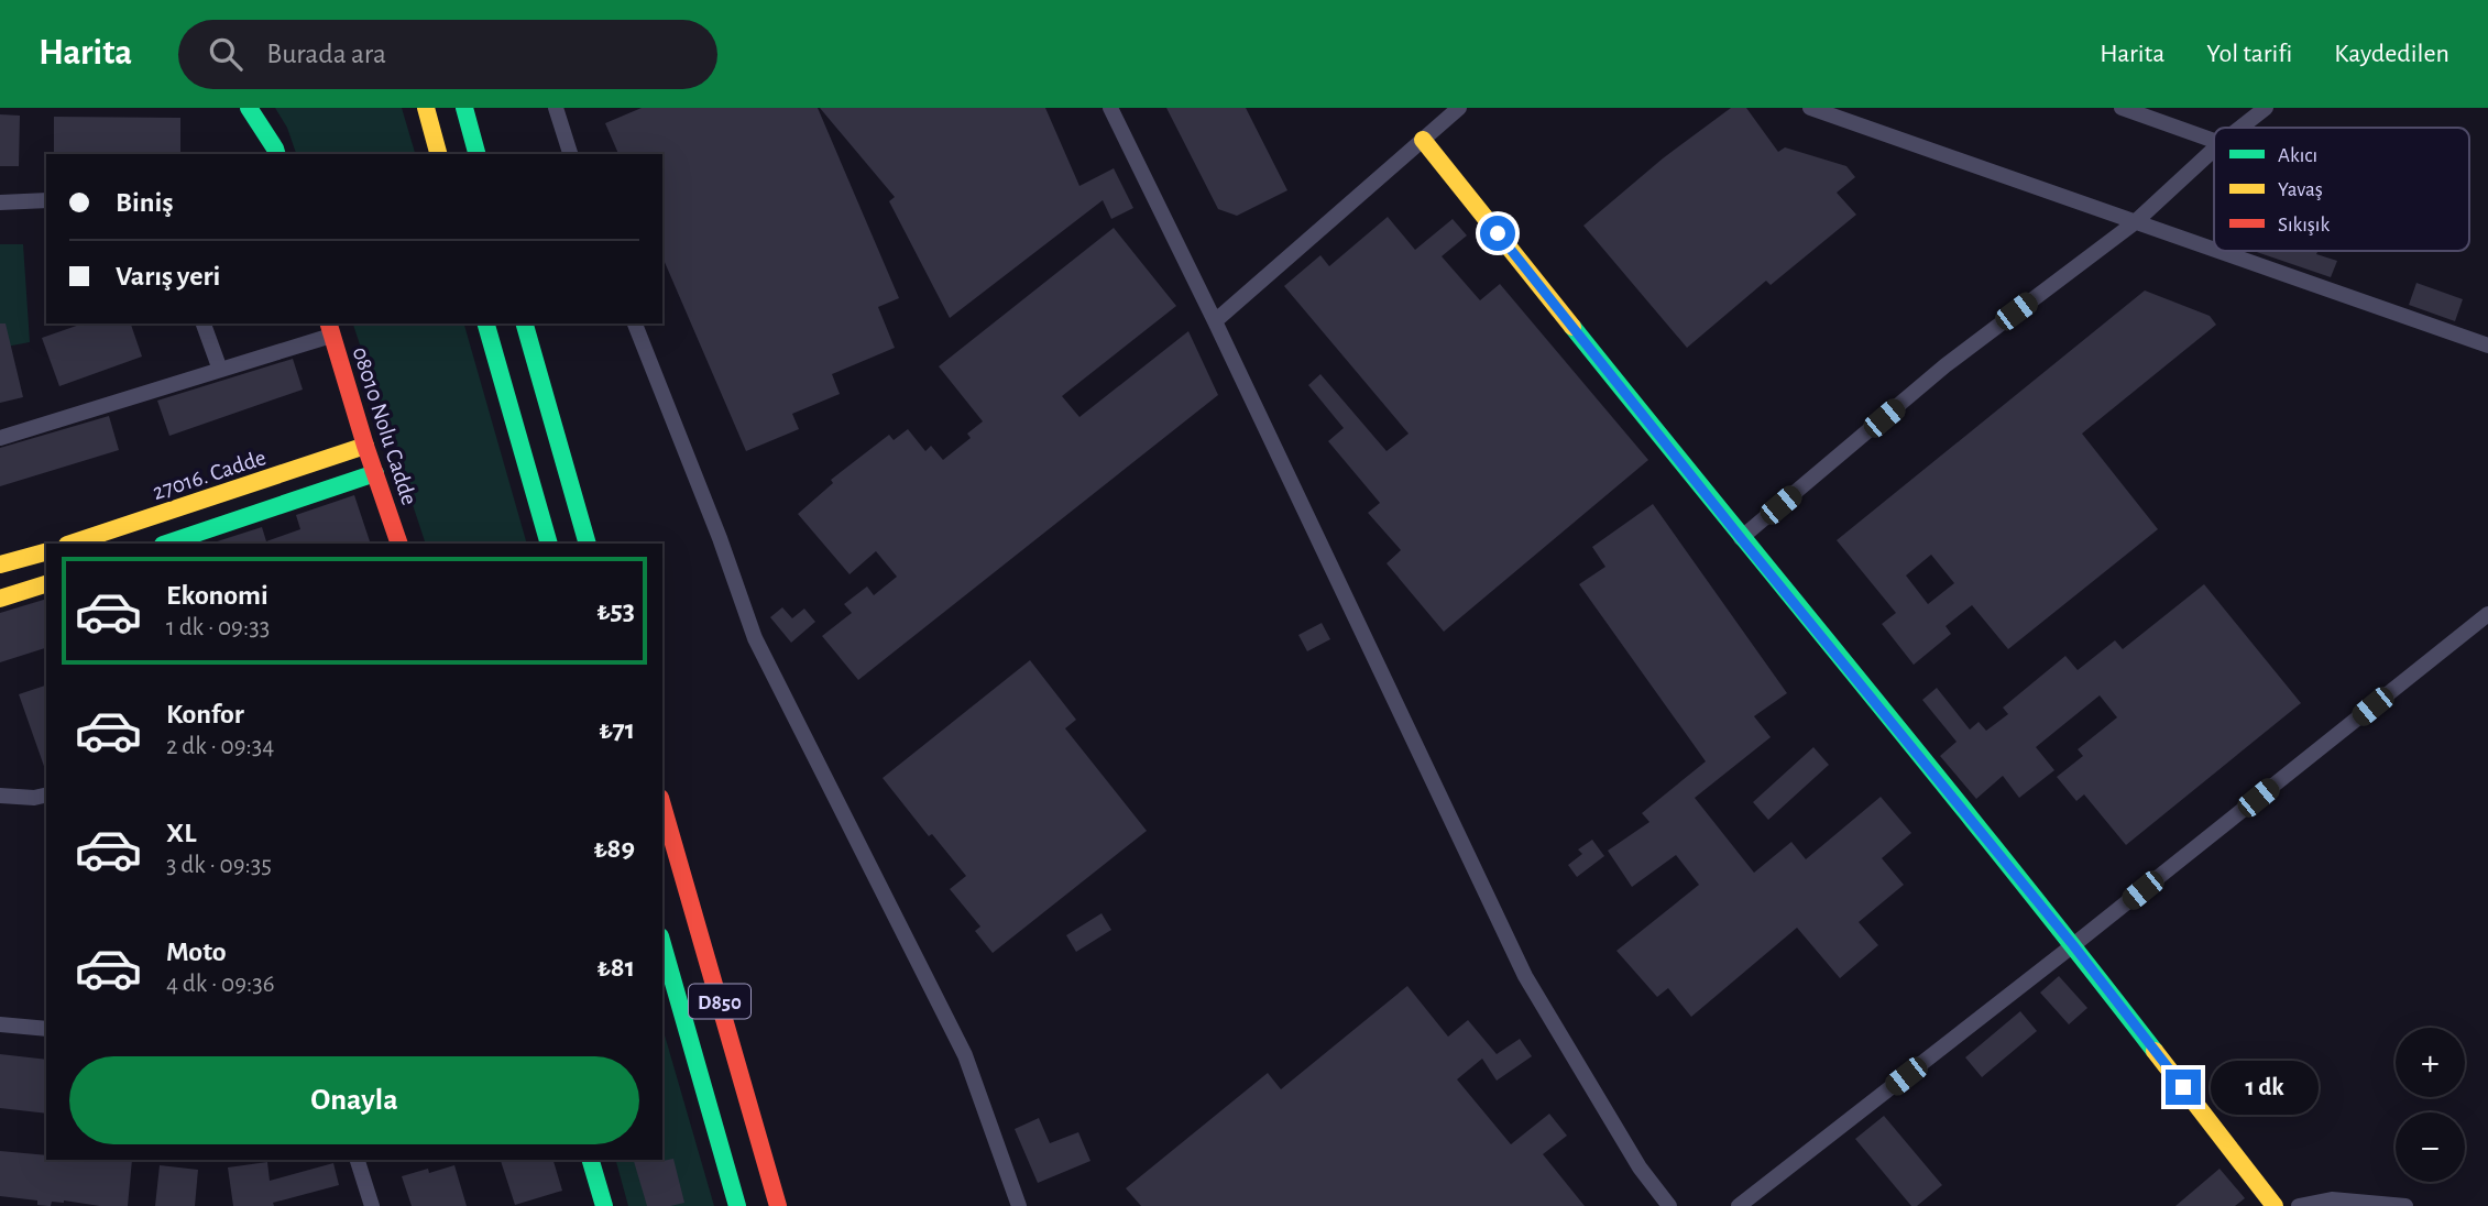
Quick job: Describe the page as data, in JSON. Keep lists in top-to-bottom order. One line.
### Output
{"streets":{"main road":["08010 Nolu Cadde","27016. Cadde","D850"]},"crossings":[["08010 Nolu Cadde","27016. Cadde"]],"legend":["Akıcı","Yavaş","Sıkışık"],"page":{"header":"Harita","search":"Burada ara","nav":["Harita","Yol tarifi","Kaydedilen"],"banner":["Biniş","Varış yeri"],"list":[{"name":"Ekonomi","note":"1 dk · 09:33","value":"₺53"},{"name":"Konfor","note":"2 dk · 09:34","value":"₺71"},{"name":"XL","note":"3 dk · 09:35","value":"₺89"},{"name":"Moto","note":"4 dk · 09:36","value":"₺81"}],"map_buttons":["+","−"],"buttons":"Onayla","bubble":"1 dk"}}
